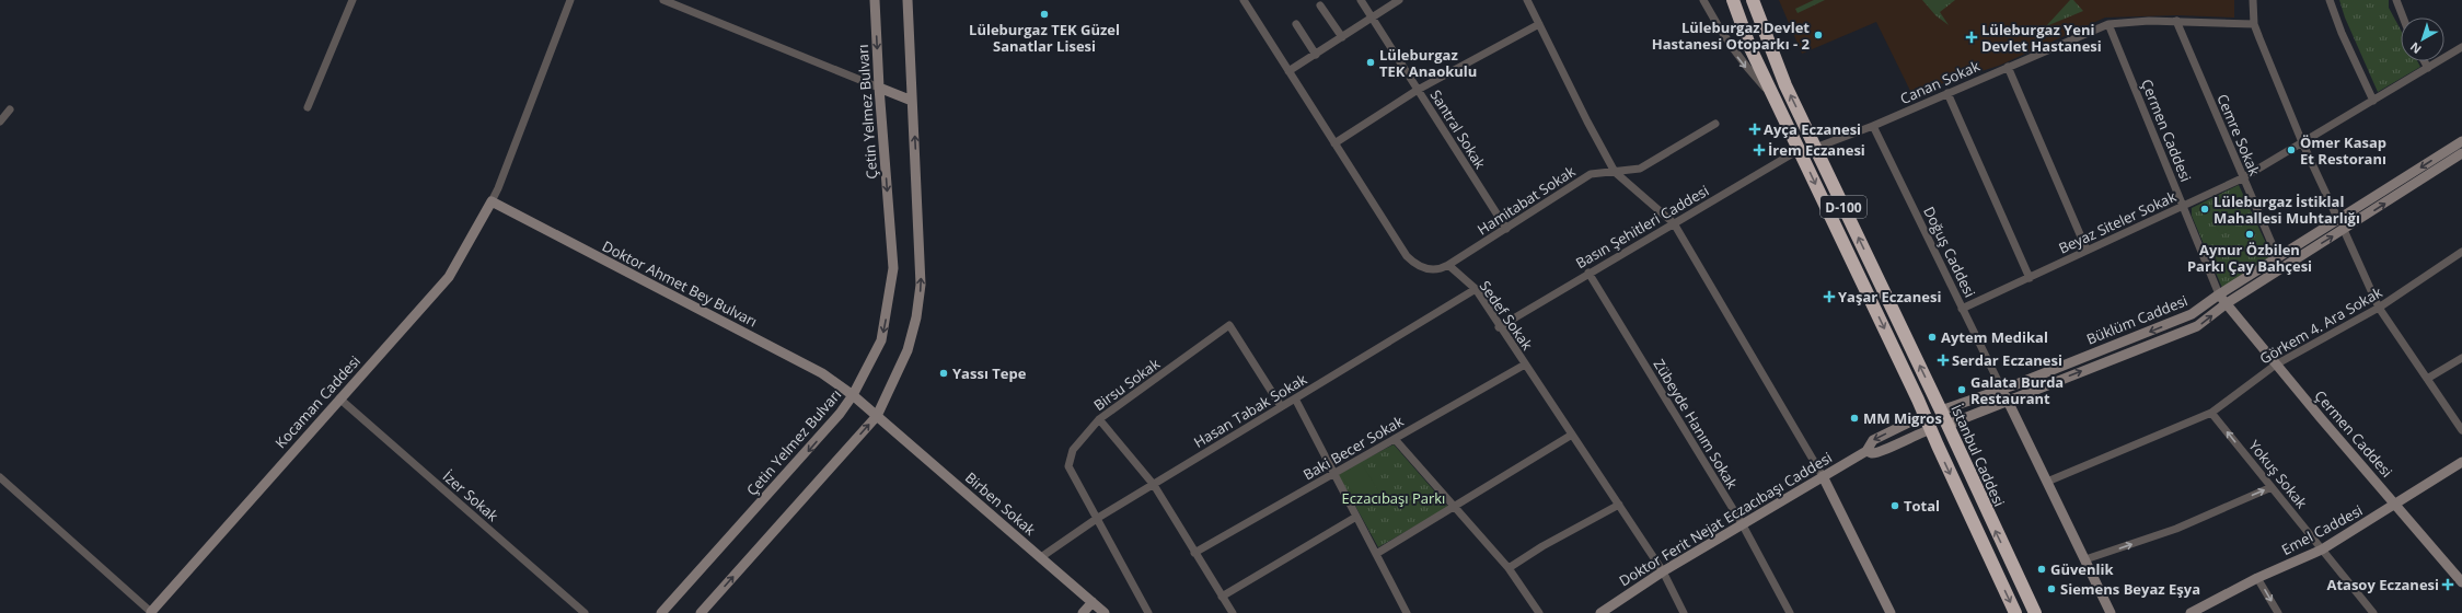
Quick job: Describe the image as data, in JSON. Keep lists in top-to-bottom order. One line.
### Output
{"streets":{"highway":["D-100","İstanbul Caddesi"],"street":["Canan Sokak","Çetin Yelmez Bulvarı","Santral Sokak","Çermen Caddesi","Cemre Sokak","Hamitabat Sokak","Beyaz Siteler Sokak","Basın Şehitleri Caddesi","Doğuş Caddesi","Doktor Ahmet Bey Bulvarı","Sedef Sokak","Büklüm Caddesi","Görkem 4. Ara Sokak","Birsu Sokak","Kocaman Caddesi","Hasan Tabak Sokak","Zübeyde Hanım Sokak","Baki Becer Sokak","Yokuş Sokak","İzer Sokak","Birben Sokak","Doktor Ferit Nejat Eczacıbaşı Caddesi","Emel Caddesi"]},"crossings":[["Canan Sokak","Çermen Caddesi"],["Canan Sokak","Cemre Sokak"],["Canan Sokak","Doğuş Caddesi"],["Canan Sokak","İstanbul Caddesi"],["Çetin Yelmez Bulvarı","Doktor Ahmet Bey Bulvarı"],["Santral Sokak","Hamitabat Sokak"],["Çermen Caddesi","Beyaz Siteler Sokak"],["Çermen Caddesi","Büklüm Caddesi"],["Çermen Caddesi","Görkem 4. Ara Sokak"],["Çermen Caddesi","Emel Caddesi"],["Cemre Sokak","Beyaz Siteler Sokak"],["Cemre Sokak","Büklüm Caddesi"],["Hamitabat Sokak","Sedef Sokak"],["D-100","Basın Şehitleri Caddesi"],["D-100","Doktor Ferit Nejat Eczacıbaşı Caddesi"],["Beyaz Siteler Sokak","Doğuş Caddesi"],["Basın Şehitleri Caddesi","Sedef Sokak"],["Basın Şehitleri Caddesi","Zübeyde Hanım Sokak"],["Doğuş Caddesi","Büklüm Caddesi"],["Doktor Ahmet Bey Bulvarı","Kocaman Caddesi"],["Doktor Ahmet Bey Bulvarı","Birben Sokak"],["Sedef Sokak","Hasan Tabak Sokak"],["Sedef Sokak","Baki Becer Sokak"],["Sedef Sokak","Doktor Ferit Nejat Eczacıbaşı Caddesi"],["Büklüm Caddesi","İstanbul Caddesi"],["Görkem 4. Ara Sokak","Yokuş Sokak"],["Birsu Sokak","Hasan Tabak Sokak"],["Kocaman Caddesi","İzer Sokak"],["Hasan Tabak Sokak","Birben Sokak"],["Zübeyde Hanım Sokak","Doktor Ferit Nejat Eczacıbaşı Caddesi"],["Yokuş Sokak","Emel Caddesi"]],"one_way":["Yokuş Sokak"],"parks":["Eczacıbaşı Parkı"],"places":{"other":["Lüleburgaz TEK Güzel Sanatlar Lisesi","Lüleburgaz Devlet Hastanesi Otoparkı - 2","Lüleburgaz TEK Anaokulu","Ömer Kasap Et Restoranı","Lüleburgaz İstiklal Mahallesi Muhtarlığı","Aynur Özbilen Parkı Çay Bahçesi","Aytem Medikal","Yassı Tepe","Galata Burda Restaurant","MM Migros","Total","Güvenlik","Siemens Beyaz Eşya"],"health":["Lüleburgaz Yeni Devlet Hastanesi","Ayça Eczanesi","İrem Eczanesi","Yaşar Eczanesi","Serdar Eczanesi","Atasoy Eczanesi"]},"north":"bottom left"}
